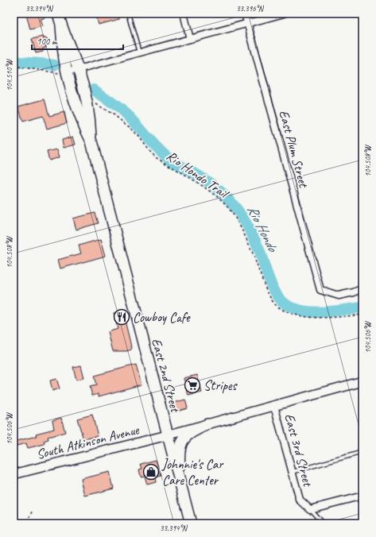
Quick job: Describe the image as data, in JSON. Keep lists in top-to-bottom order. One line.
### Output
{"streets":{"main road":["East 2nd Street","South Atkinson Avenue"],"street":["East Plum Street","East 3rd Street"],"path":["Rio Hondo Trail"]},"crossings":[["East 2nd Street","South Atkinson Avenue"],["South Atkinson Avenue","East 3rd Street"]],"water":["Rio Hondo"],"places":{"restaurant":["Cowboy Cafe"],"supermarket":["Stripes"],"shop":["Johnnie's Car Care Center"]},"scale_bar":"100 m","coordinates":["33.394°N","33.396°N","104.510°W","104.508°W","104.506°W"]}
